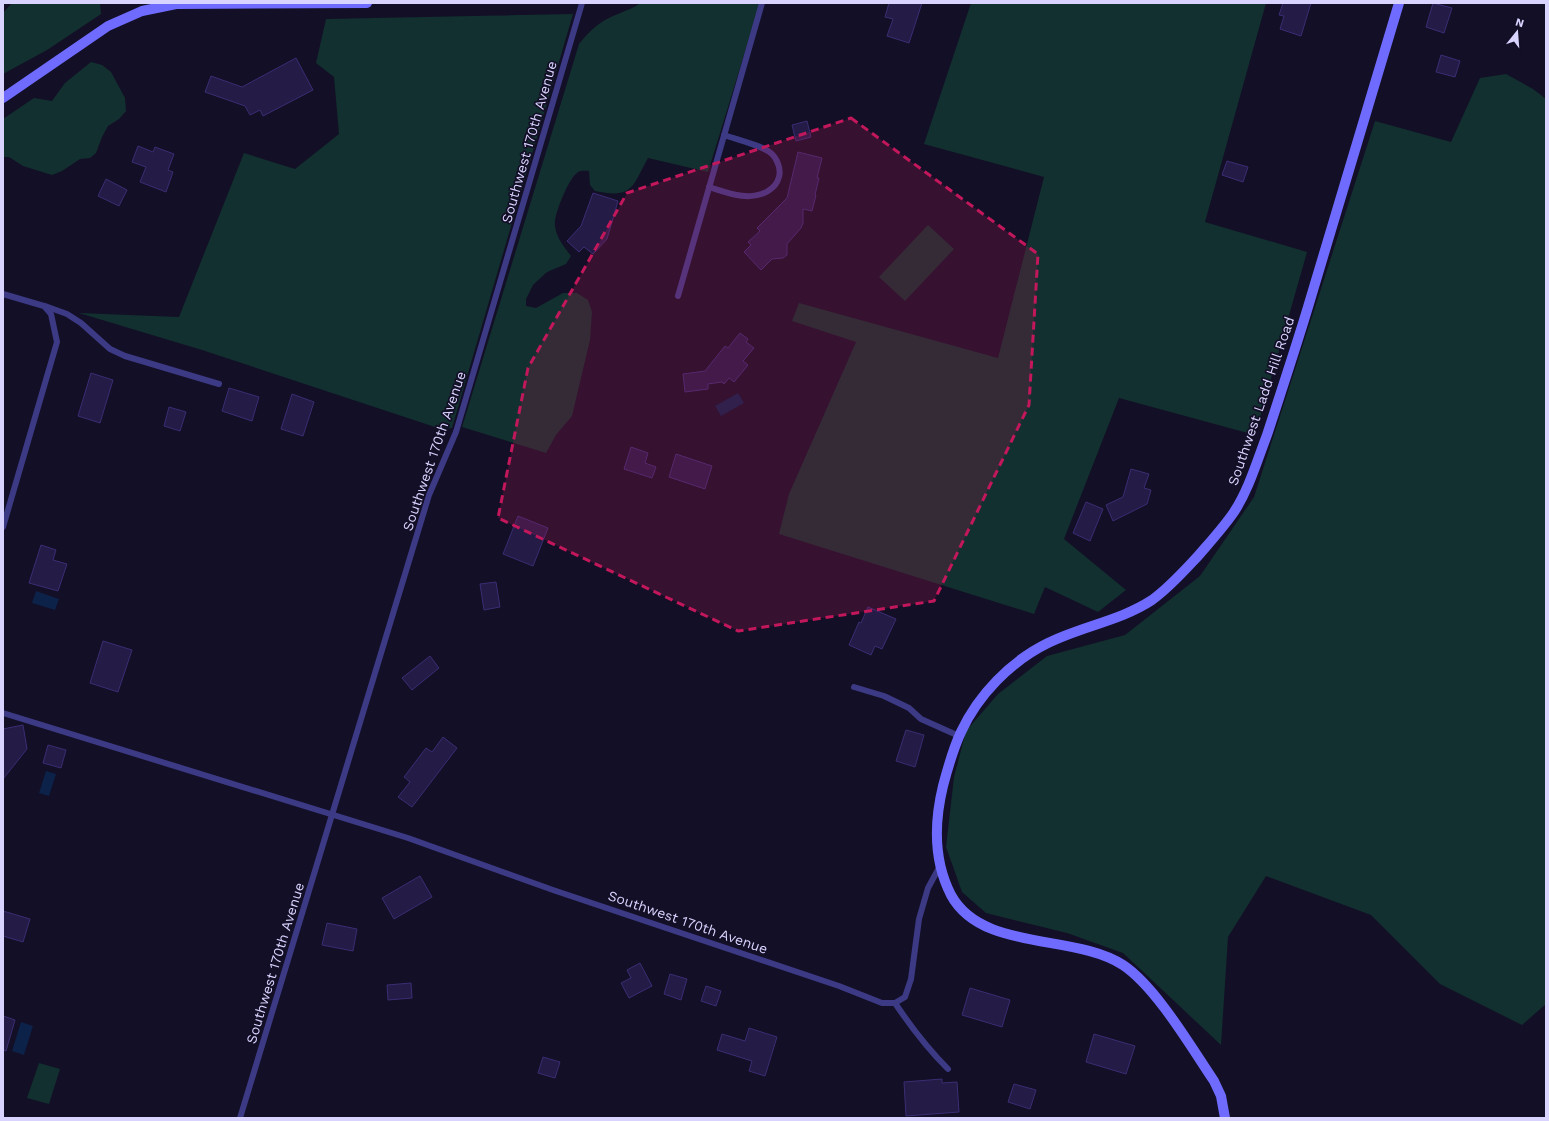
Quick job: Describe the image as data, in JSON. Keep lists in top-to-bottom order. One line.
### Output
{"streets":{"street":["Southwest Ladd Hill Road"],"lane":["Southwest 170th Avenue"]},"north":"top"}
